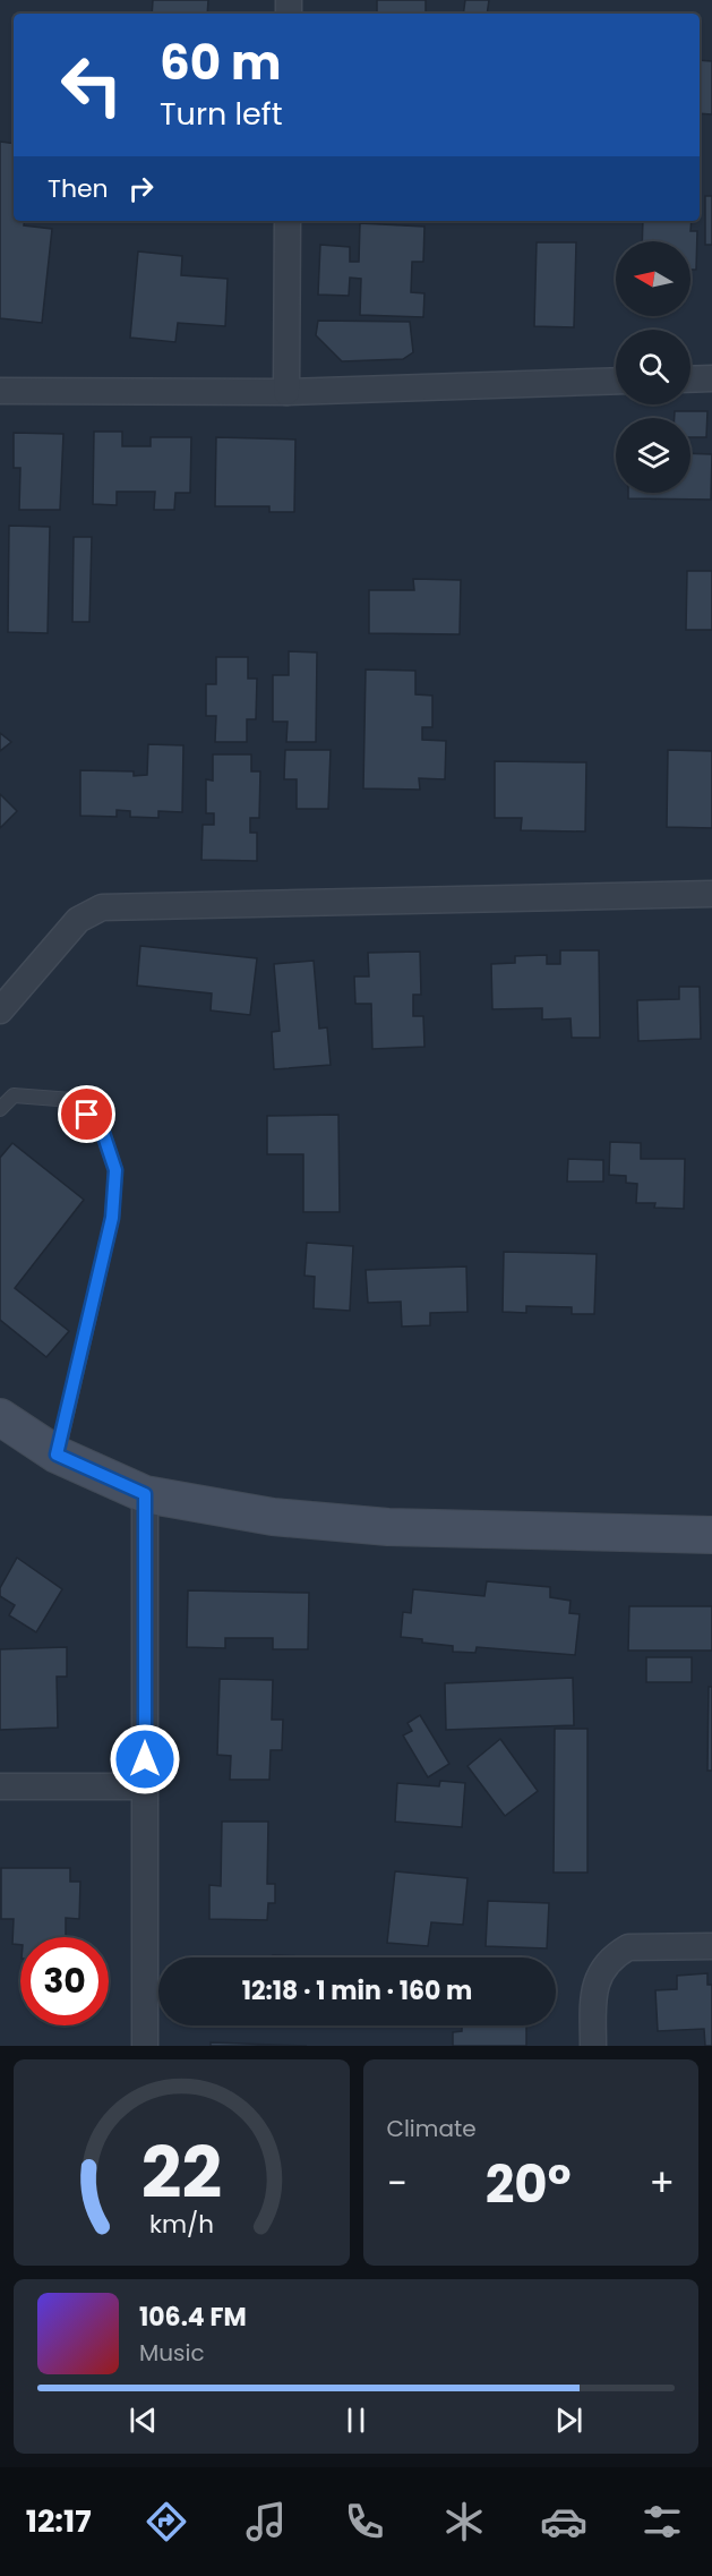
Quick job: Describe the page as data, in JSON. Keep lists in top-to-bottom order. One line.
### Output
{"north":"left","page":{"turn":["60 m","Turn left"],"then":"Then","limit":"30","trip":"12:18 · 1 min · 160 m","tile":"Climate","heat":["−","20°","+"],"song":["106.4 FM","Music"],"tabs":"12:17","gauge":["22","km/h"]}}
